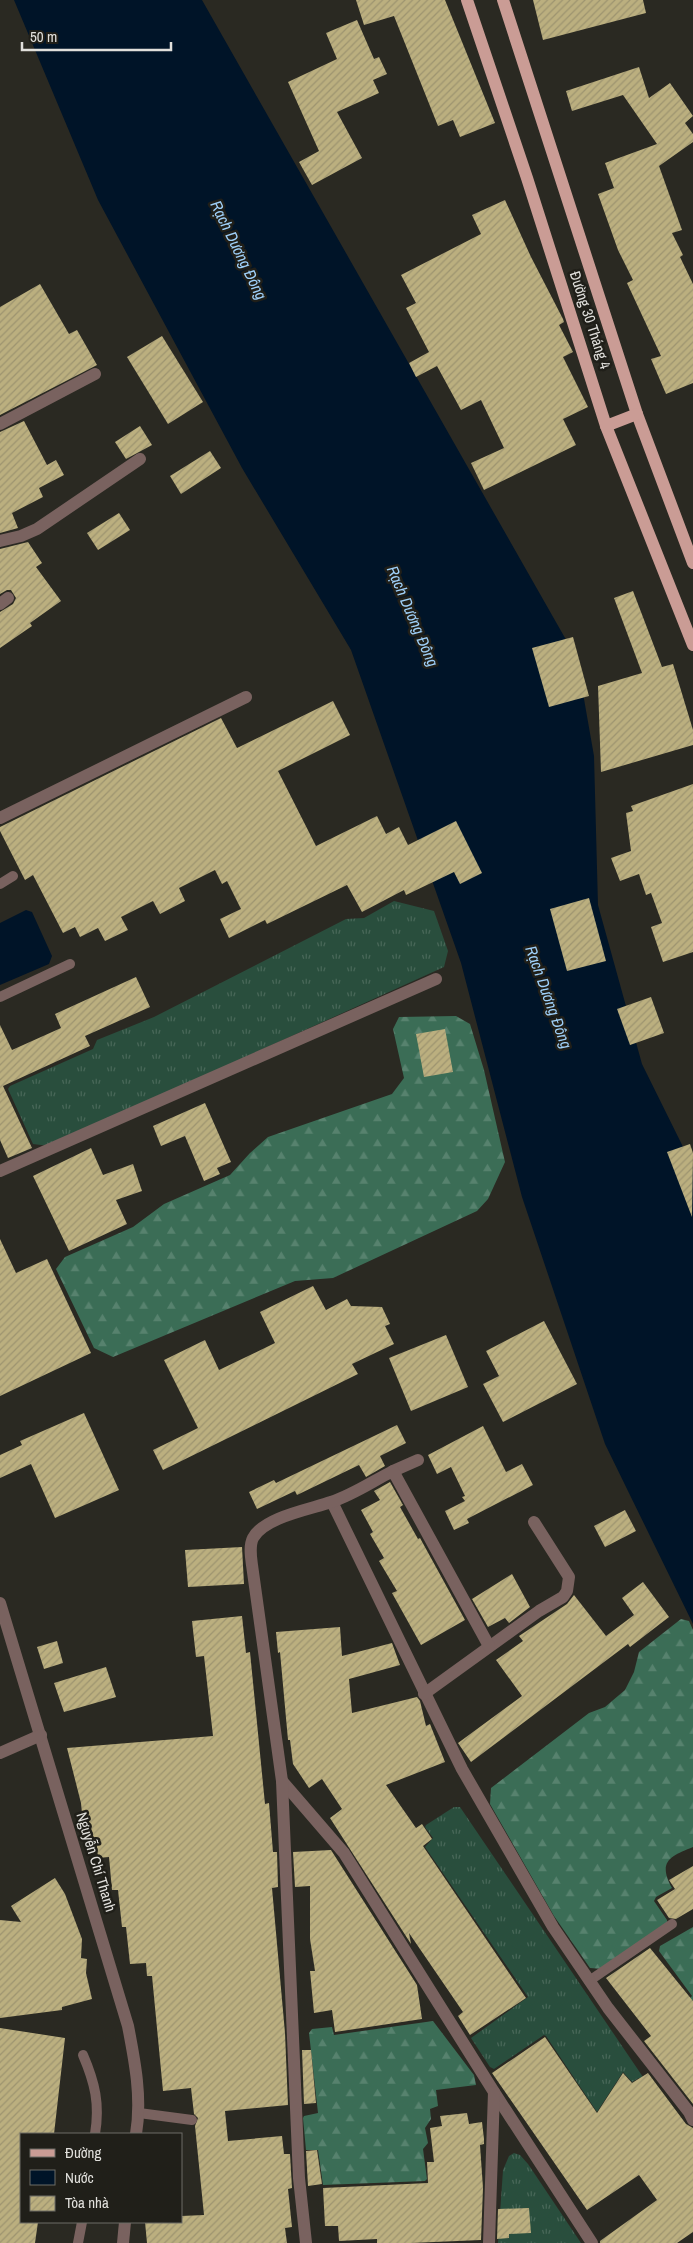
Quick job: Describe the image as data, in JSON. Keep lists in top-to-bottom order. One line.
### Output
{"streets":{"main road":["Đường 30 Tháng 4"],"street":["Nguyễn Chí Thanh"]},"water":["Rạch Dương Đông"],"legend":["Đường","Nước","Tòa nhà"],"scale_bar":"50 m"}
